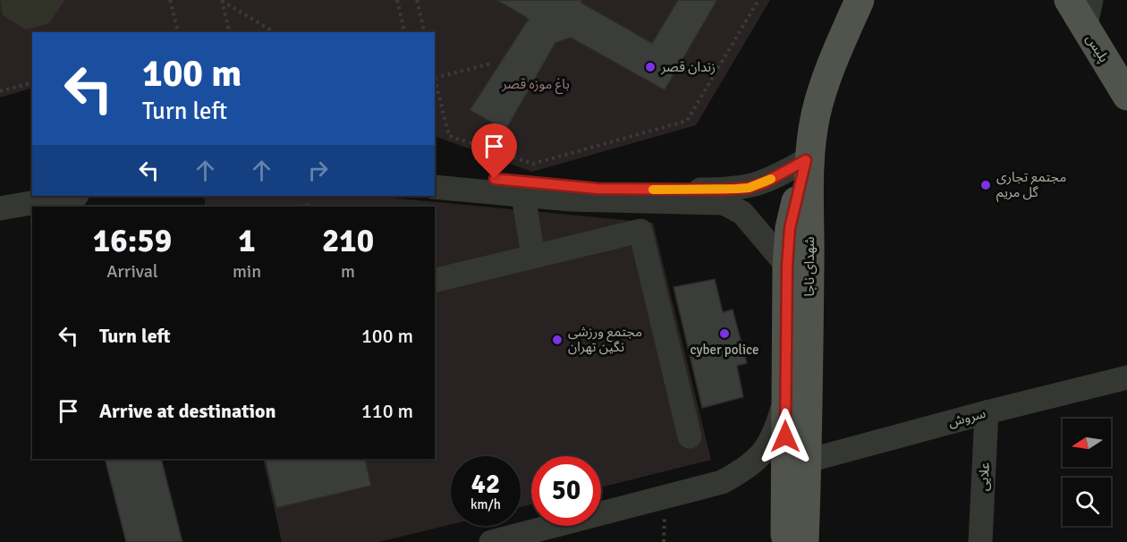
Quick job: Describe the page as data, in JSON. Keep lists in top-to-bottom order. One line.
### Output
{"streets":{"main road":["پلیس","شهدای ناجا"],"street":["سروش","علایی"]},"crossings":[["شهدای ناجا","سروش"],["سروش","علایی"]],"parks":["باغ موزه قصر"],"places":["زندان قصر","مجتمع تجاری گل مریم","cyber police","مجتمع ورزشی نگین تهران"],"north":"left","page":{"turn":["100 m","Turn left"],"eta":["16:59","Arrival","1","min","210","m"],"list":[{"name":"Turn left","value":"100 m"},{"name":"Arrive at destination","value":"110 m"}],"speed":"42 km/h","limit":"50"}}
